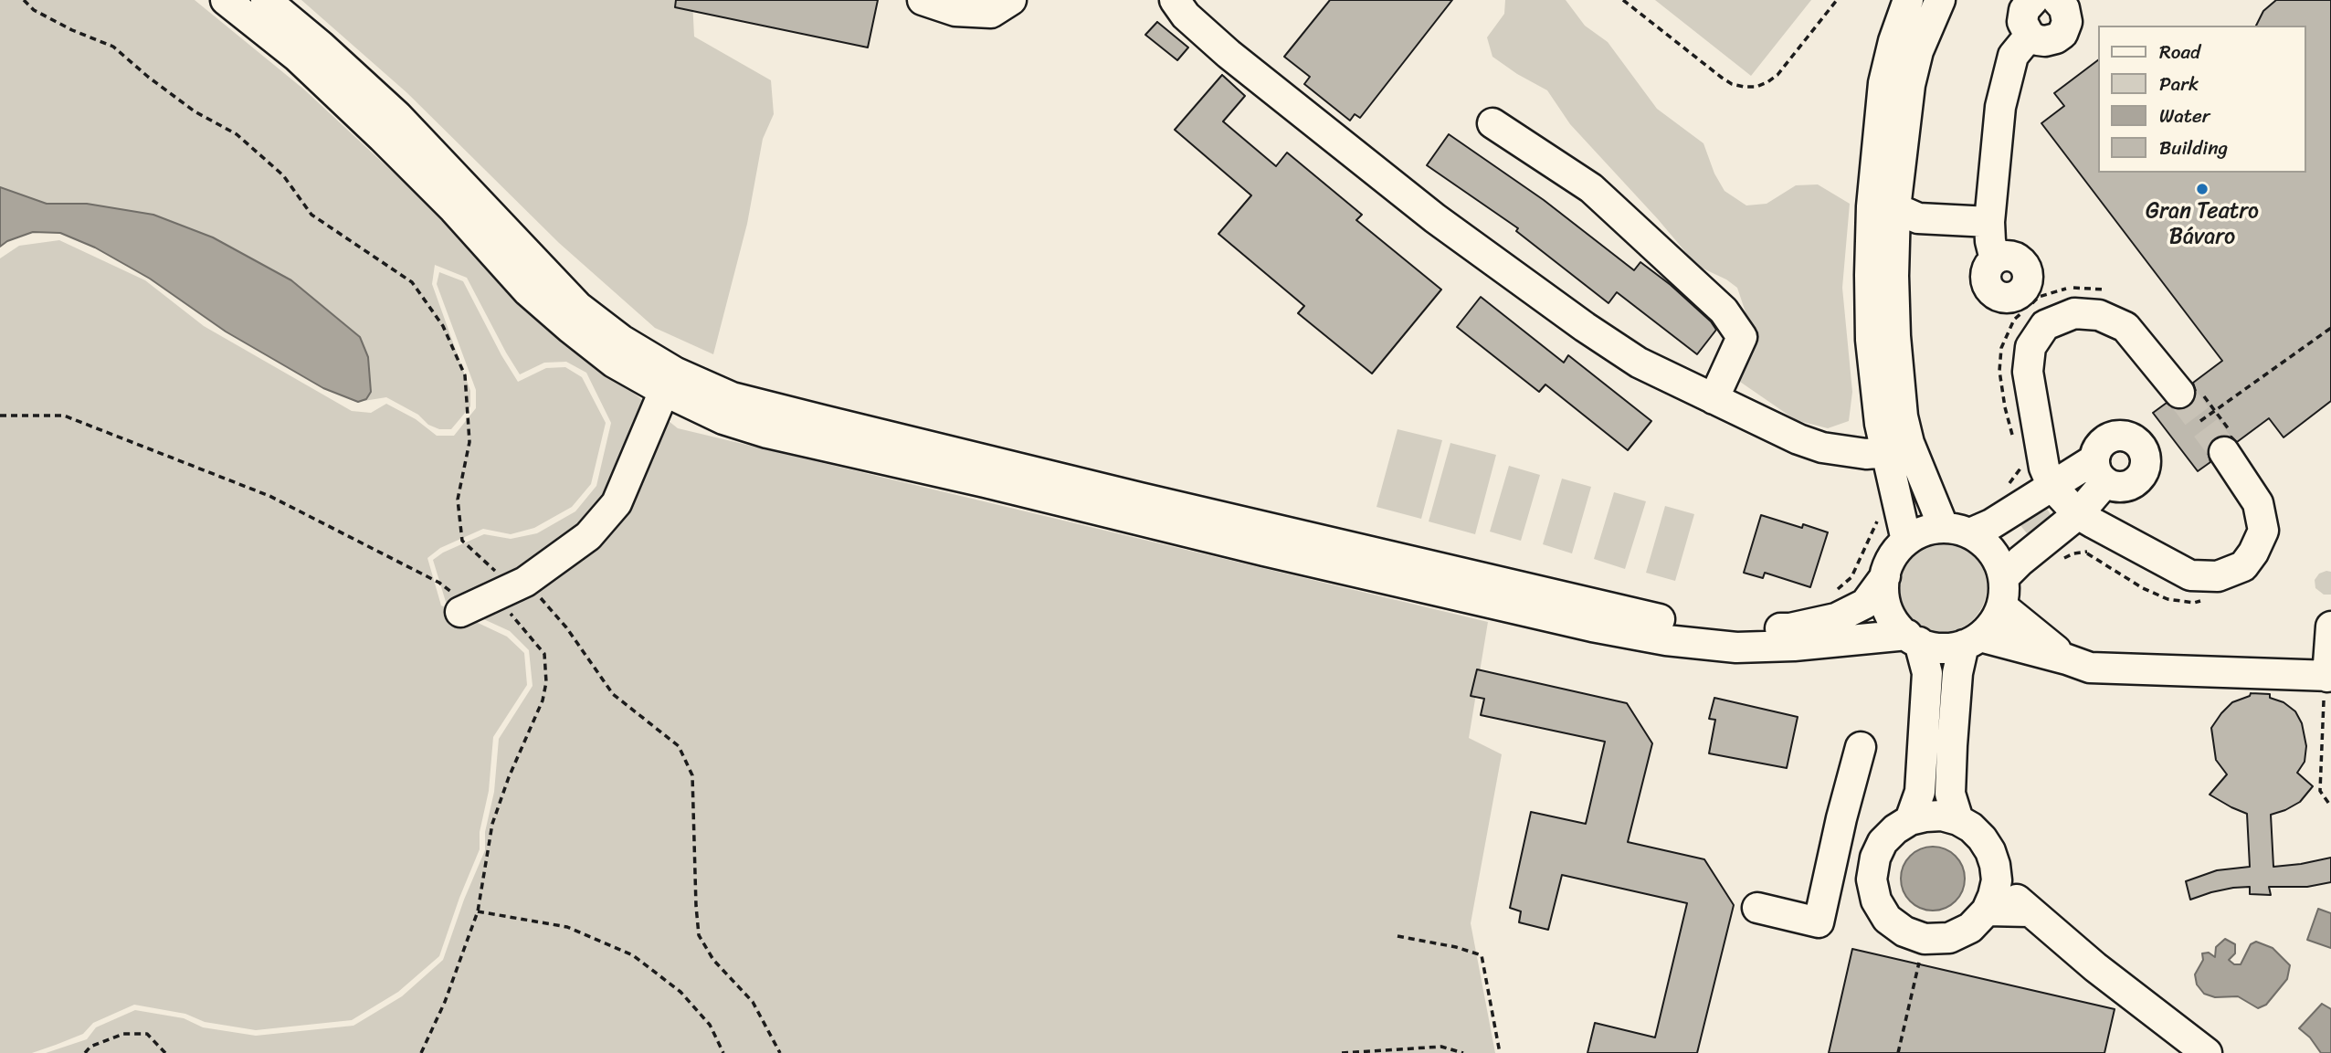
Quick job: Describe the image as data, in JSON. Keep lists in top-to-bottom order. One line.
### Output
{"places":["Gran Teatro Bávaro"],"legend":["Road","Park","Water","Building"]}
